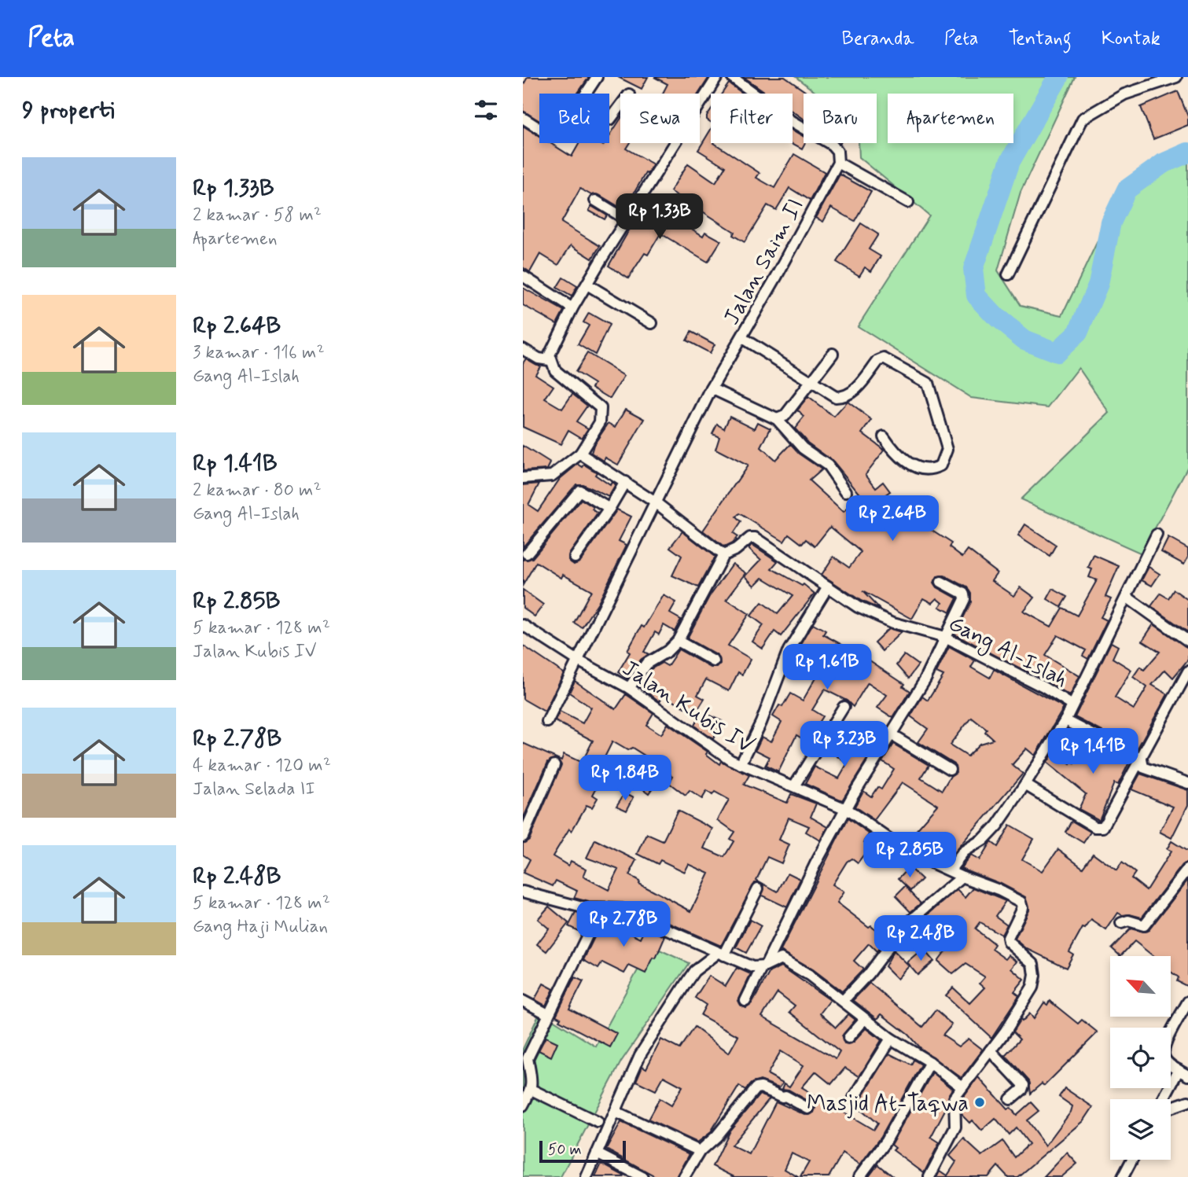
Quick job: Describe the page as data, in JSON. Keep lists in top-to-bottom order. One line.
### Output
{"streets":{"street":["Jalan Saim II","Gang Al-Islah","Jalan Kubis IV"]},"crossings":[["Jalan Saim II","Jalan Kubis IV"],["Gang Al-Islah","Jalan Kubis IV"]],"places":["Masjid At-Taqwa"],"scale_bar":"50 m","north":"top left","page":{"header":"Peta","nav":["Beranda","Peta","Tentang","Kontak"],"heading":"9 properti","chip":["Beli","Sewa","Filter","Baru","Apartemen"],"list":[{"name":"Rp 1.33B","note":"2 kamar · 58 m² · Apartemen"},{"name":"Rp 2.64B","note":"3 kamar · 116 m² · Gang Al-Islah"},{"name":"Rp 1.41B","note":"2 kamar · 80 m² · Gang Al-Islah"},{"name":"Rp 2.85B","note":"5 kamar · 128 m² · Jalan Kubis IV"},{"name":"Rp 2.78B","note":"4 kamar · 120 m² · Jalan Selada II"},{"name":"Rp 2.48B","note":"5 kamar · 128 m² · Gang Haji Mulian"}],"price":["Rp 1.33B","Rp 2.64B","Rp 1.61B","Rp 3.23B","Rp 1.41B","Rp 1.84B","Rp 2.85B","Rp 2.78B","Rp 2.48B"],"scale":"50 m"}}
